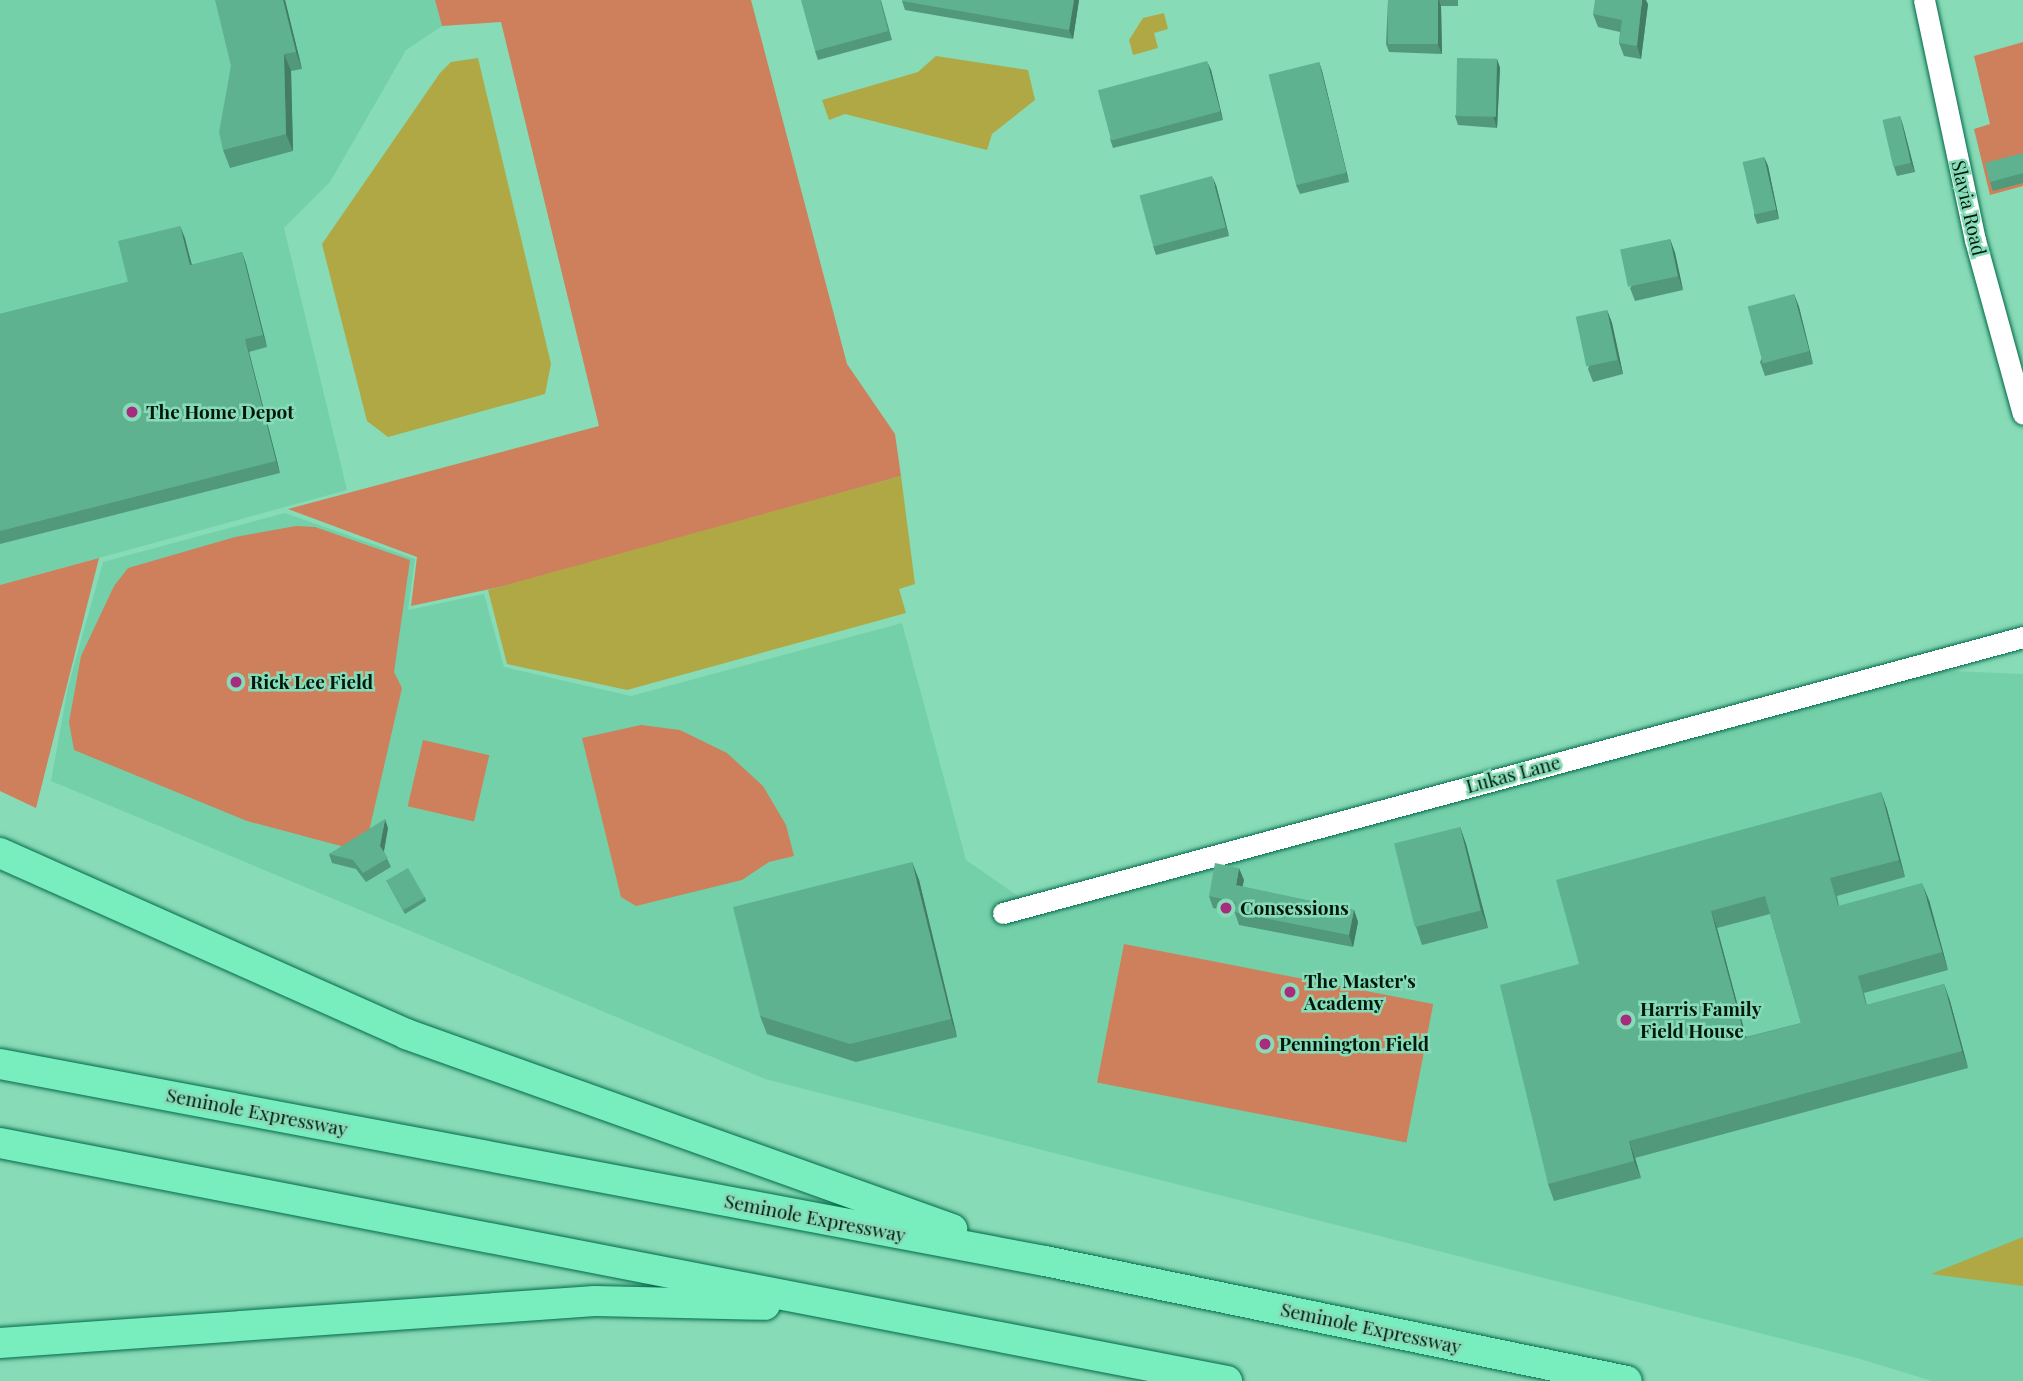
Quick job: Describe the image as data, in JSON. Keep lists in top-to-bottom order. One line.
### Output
{"streets":{"highway":["Seminole Expressway"],"street":["Slavia Road","Lukas Lane"]},"places":["The Home Depot","Rick Lee Field","Consessions","The Master's Academy","Harris Family Field House","Pennington Field"]}
